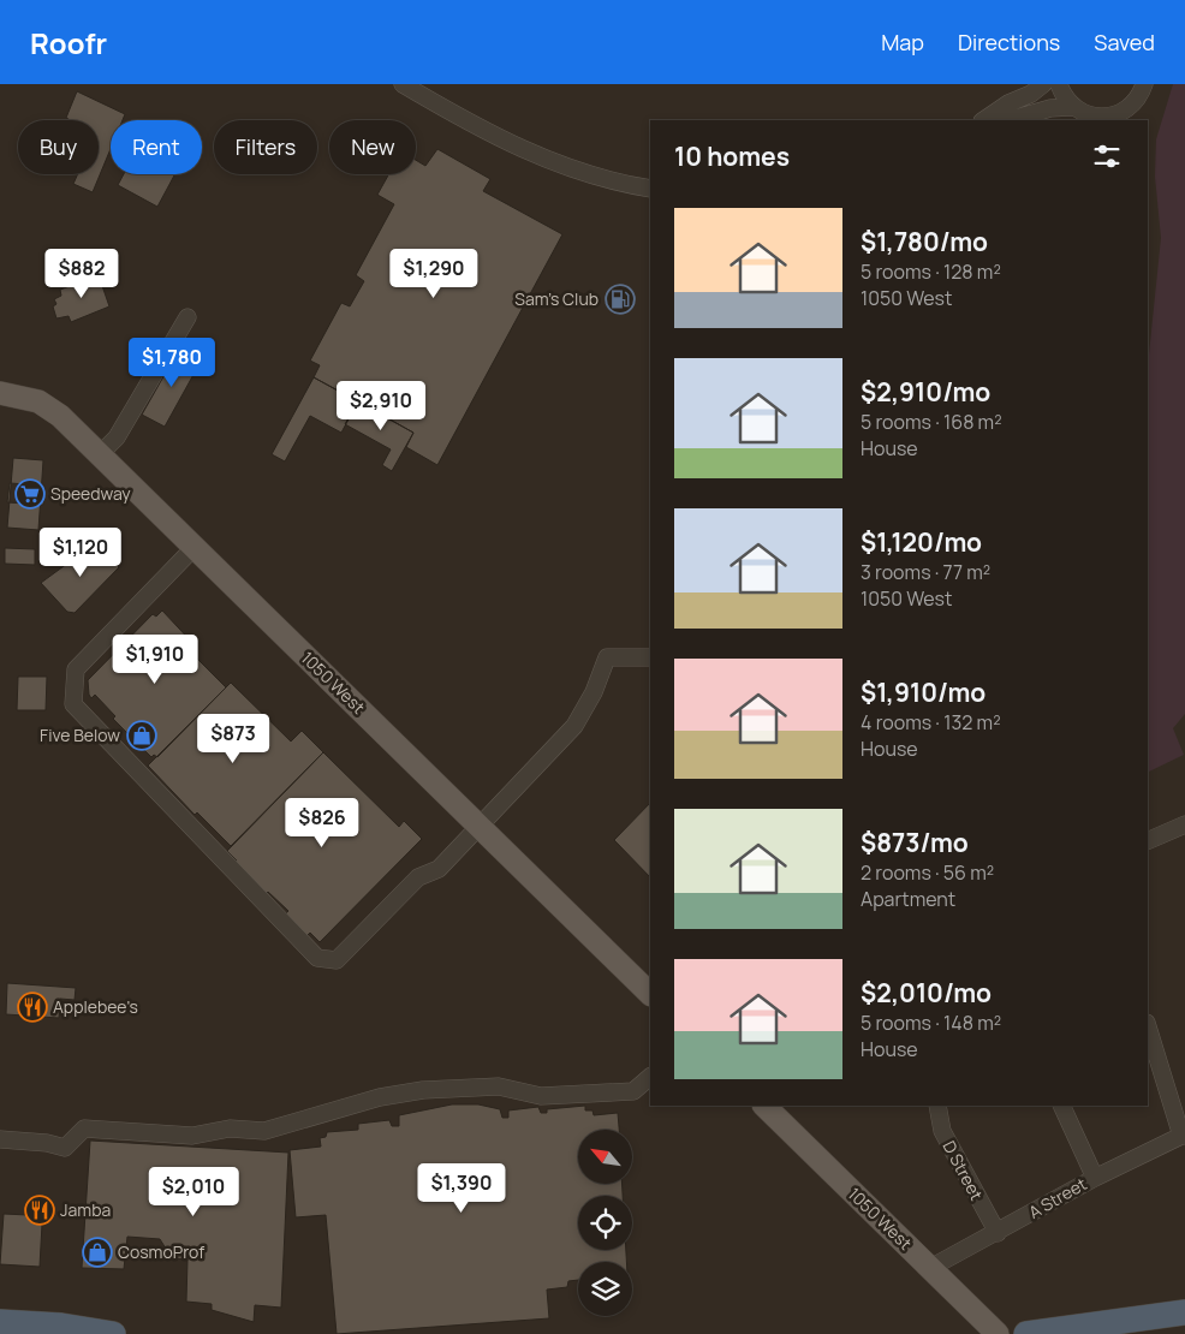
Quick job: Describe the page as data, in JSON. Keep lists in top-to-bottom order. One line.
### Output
{"streets":{"main road":["1050 West"],"street":["D Street","A Street"]},"crossings":[["1050 West","A Street"],["D Street","A Street"]],"places":{"fuel station":["Sam's Club"],"supermarket":["Speedway"],"shop":["Five Below","CosmoProf"],"restaurant":["Applebee's","Jamba"]},"north":"top left","page":{"header":"Roofr","nav":["Map","Directions","Saved"],"chip":["Buy","Rent","Filters","New"],"heading":"10 homes","list":[{"name":"$1,780/mo","note":"5 rooms · 128 m² · 1050 West"},{"name":"$2,910/mo","note":"5 rooms · 168 m² · House"},{"name":"$1,120/mo","note":"3 rooms · 77 m² · 1050 West"},{"name":"$1,910/mo","note":"4 rooms · 132 m² · House"},{"name":"$873/mo","note":"2 rooms · 56 m² · Apartment"},{"name":"$2,010/mo","note":"5 rooms · 148 m² · House"}],"price":["$882","$1,290","$1,780","$2,910","$1,120","$1,910","$873","$826","$1,390","$2,010"]}}
